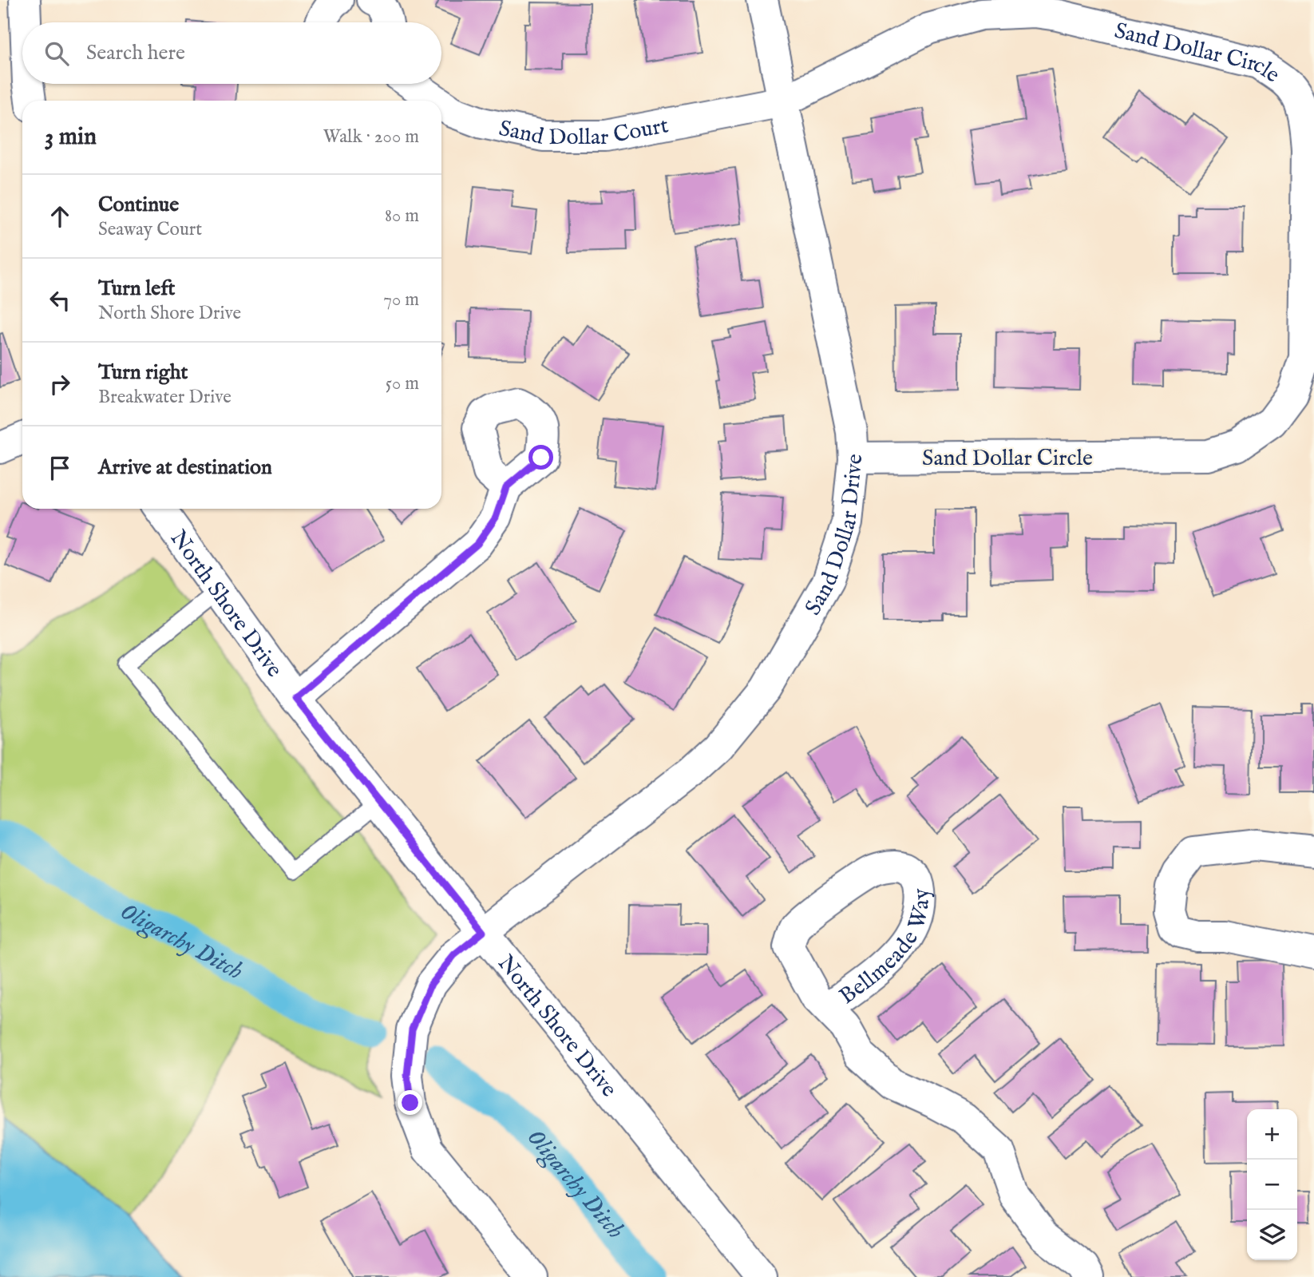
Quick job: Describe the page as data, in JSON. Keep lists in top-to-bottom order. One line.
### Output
{"streets":{"street":["Sand Dollar Circle","Sand Dollar Court","Sand Dollar Drive","North Shore Drive","Bellmeade Way"]},"crossings":[["Sand Dollar Circle","Sand Dollar Court"],["Sand Dollar Circle","Sand Dollar Drive"],["Sand Dollar Court","Sand Dollar Drive"],["Sand Dollar Drive","North Shore Drive"]],"water":["Oligarchy Ditch"],"page":{"search":"Search here","heading":["3 min","Walk · 200 m"],"list":[["Continue","Seaway Court","80 m"],["Turn left","North Shore Drive","70 m"],["Turn right","Breakwater Drive","50 m"],"Arrive at destination"],"map_buttons":["+","−"]}}
